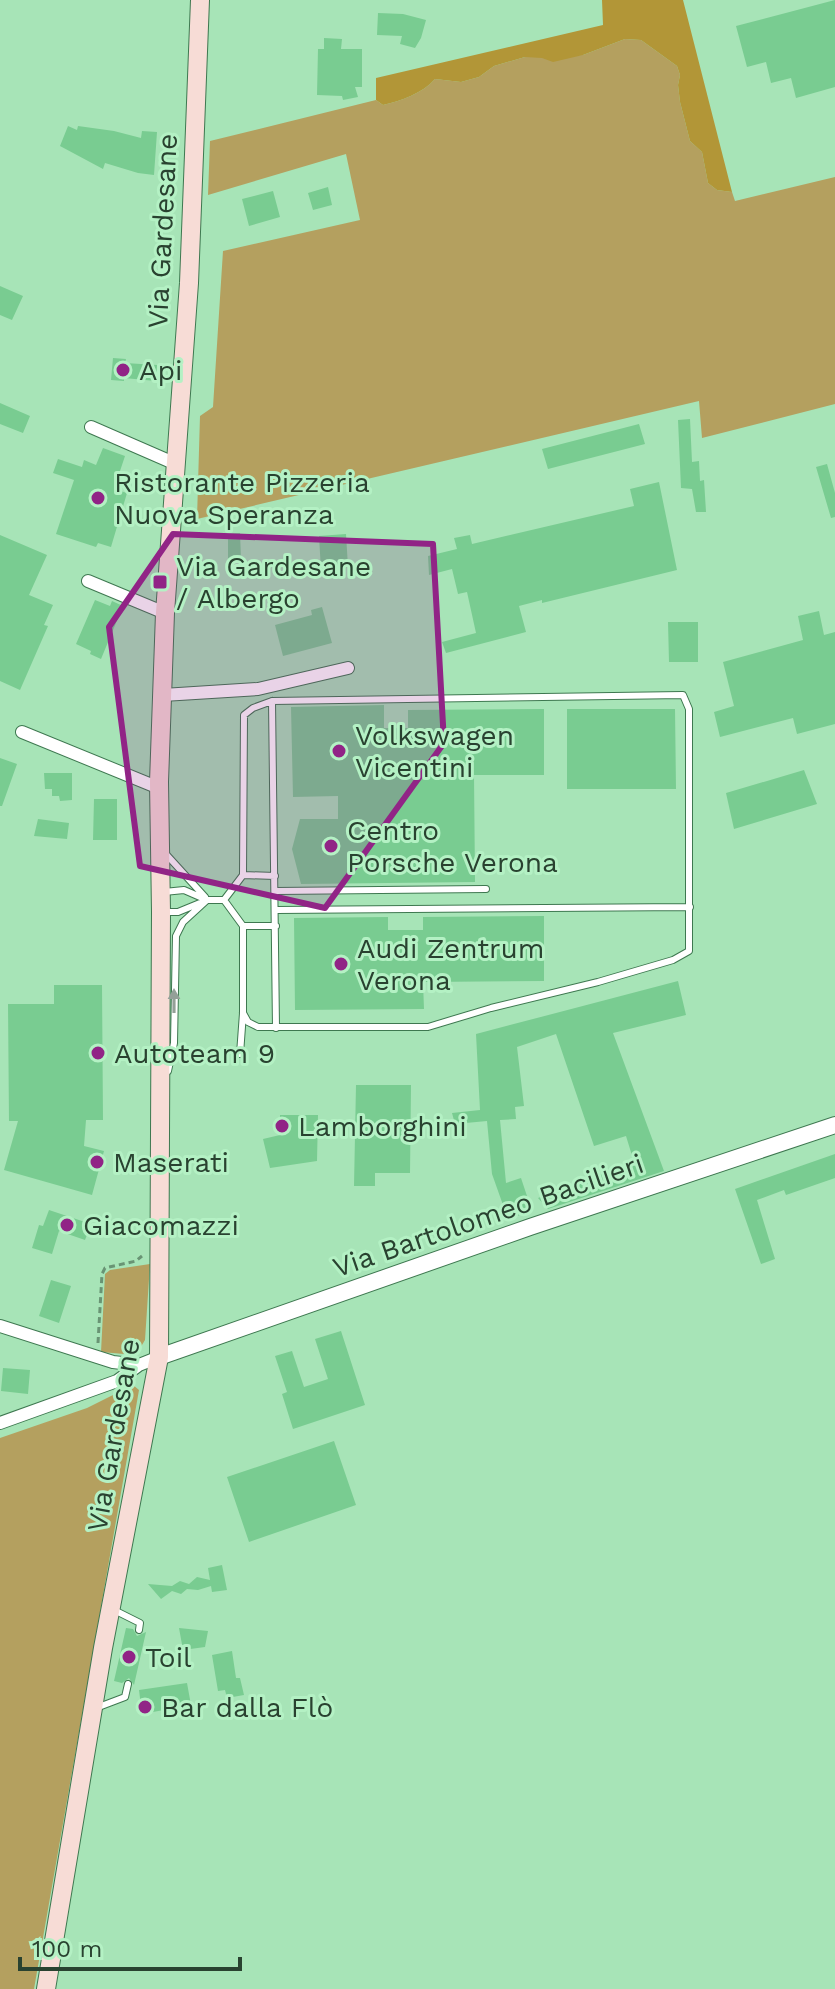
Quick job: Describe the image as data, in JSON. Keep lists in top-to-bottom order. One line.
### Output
{"streets":{"main road":["Via Gardesane"],"street":["Via Bartolomeo Bacilieri"]},"crossings":[["Via Gardesane","Via Bartolomeo Bacilieri"]],"places":{"other":["Api","Ristorante Pizzeria Nuova Speranza","Volkswagen Vicentini","Centro Porsche Verona","Audi Zentrum Verona","Autoteam 9","Lamborghini","Maserati","Giacomazzi","Toil","Bar dalla Flò"],"transit":["Via Gardesane / Albergo"]},"scale_bar":"100 m"}
